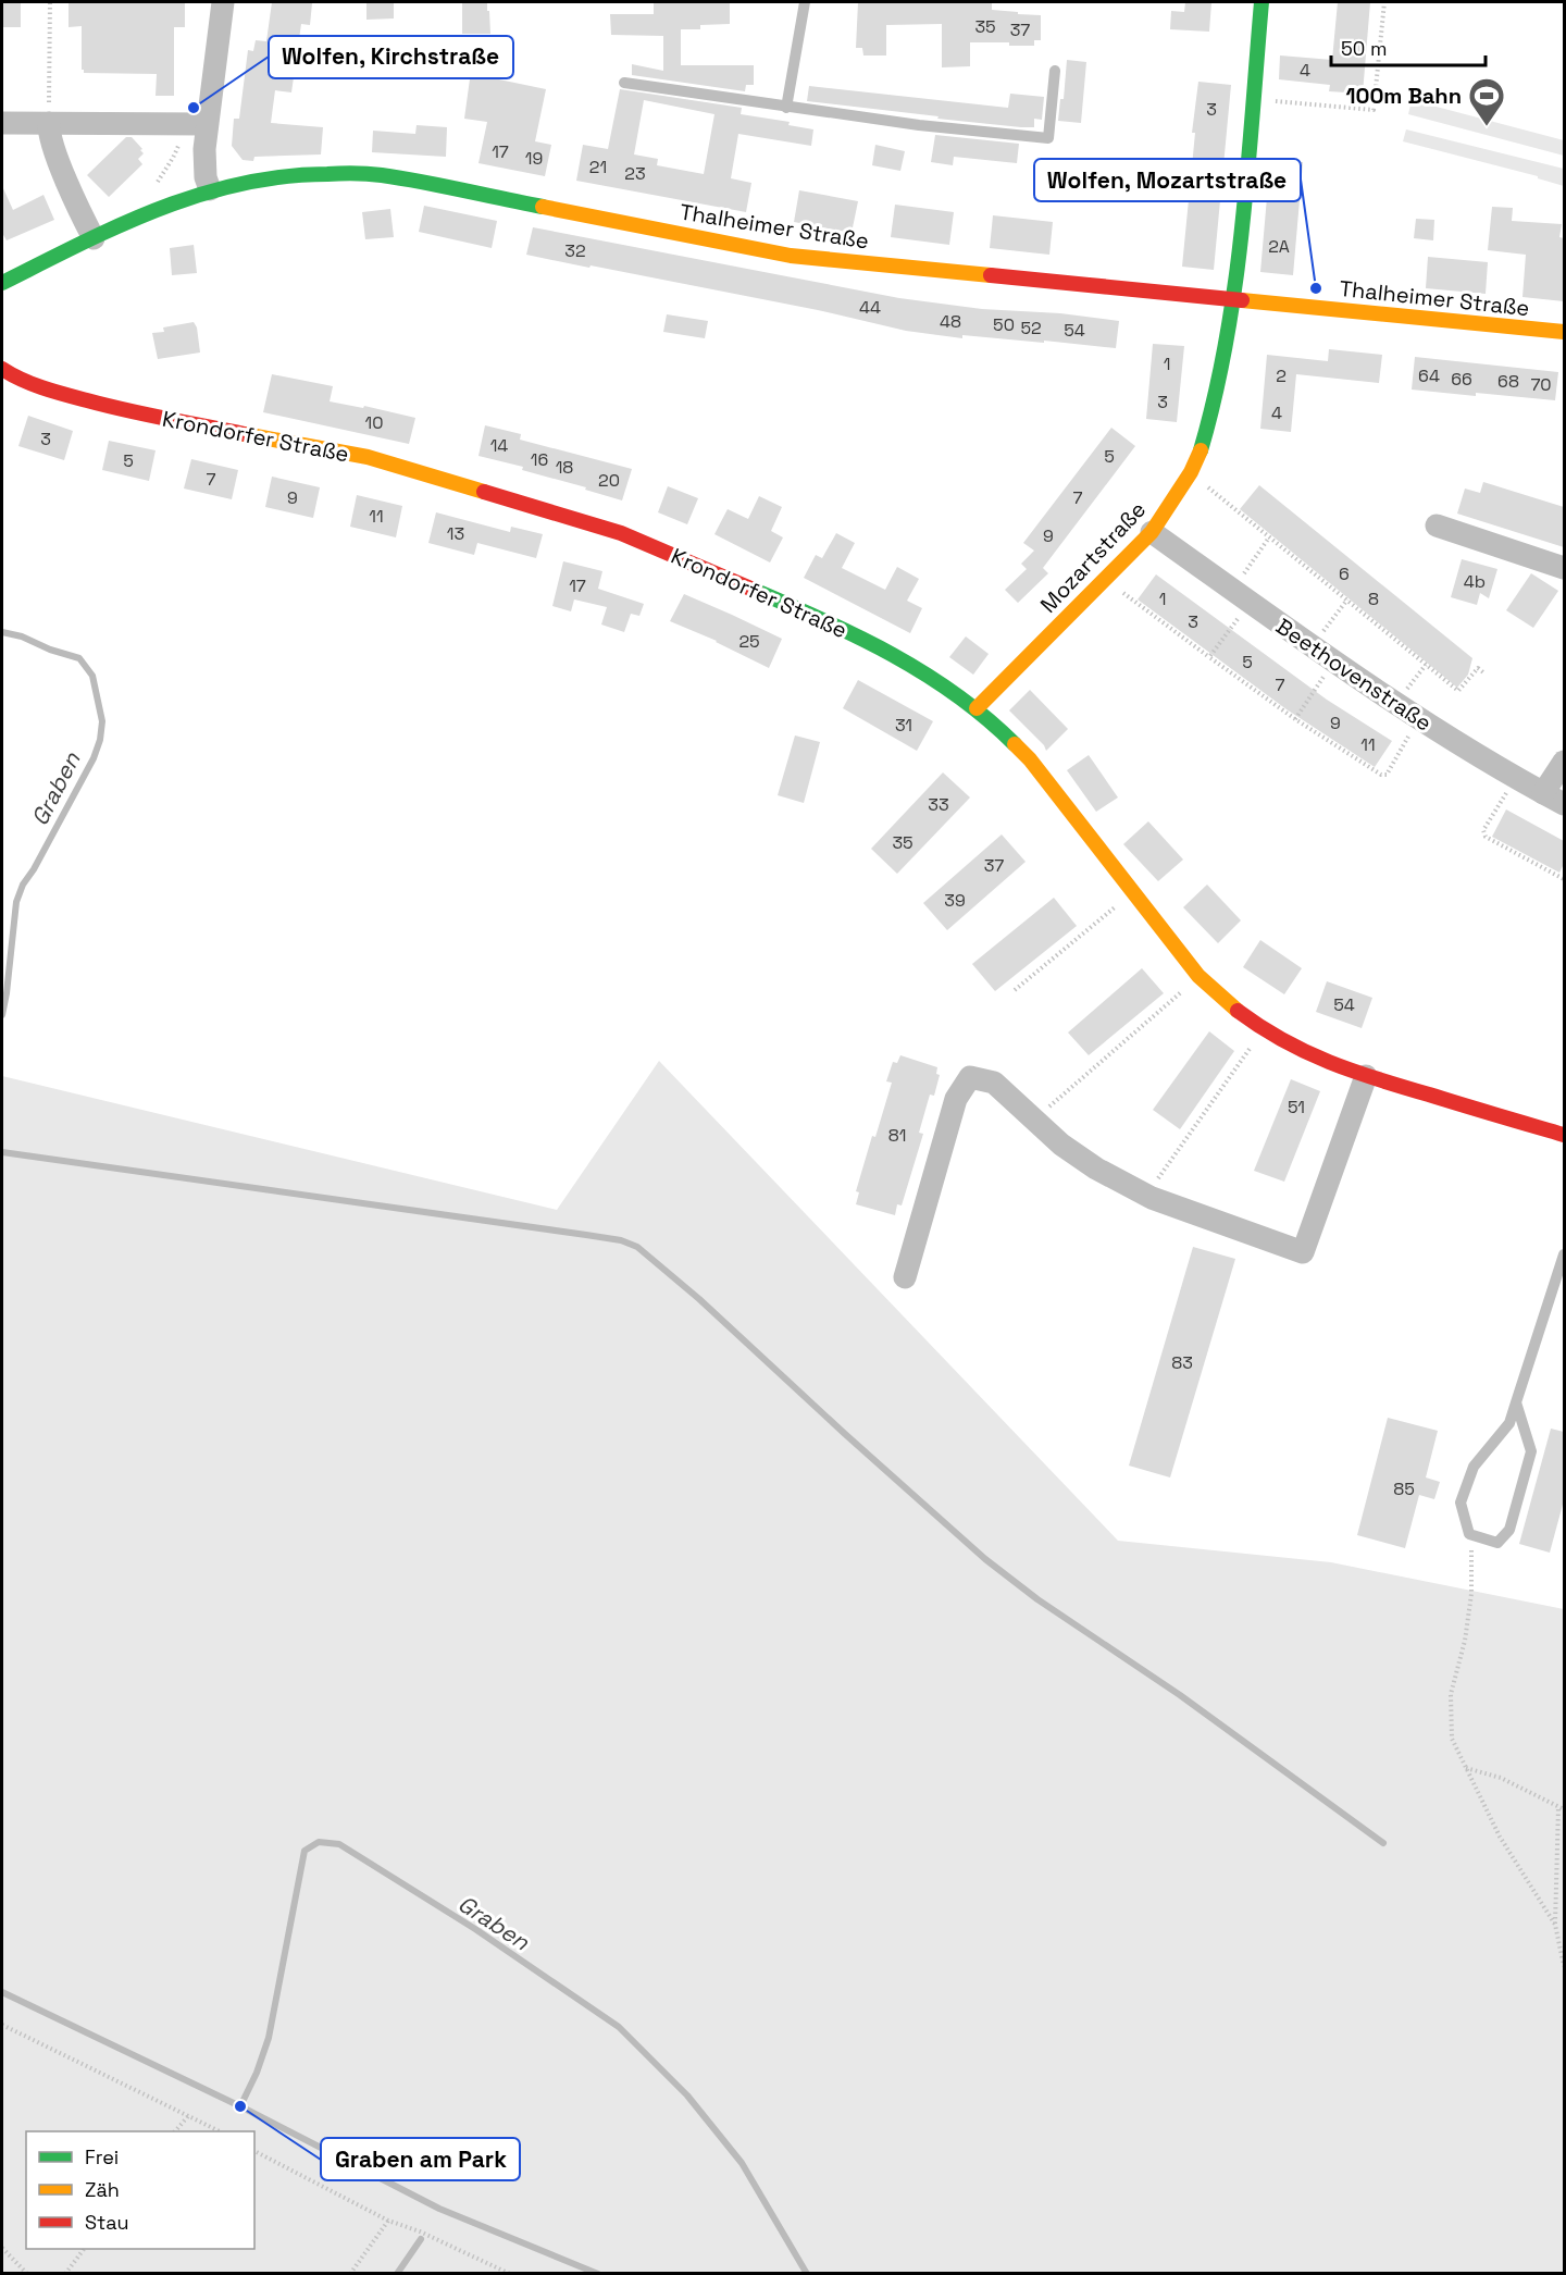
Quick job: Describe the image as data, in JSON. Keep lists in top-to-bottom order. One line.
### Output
{"streets":{"street":["Thalheimer Straße","Krondorfer Straße","Mozartstraße","Beethovenstraße"]},"crossings":[["Thalheimer Straße","Mozartstraße"],["Krondorfer Straße","Mozartstraße"],["Mozartstraße","Beethovenstraße"]],"water":["Graben"],"places":{"other":["Wolfen, Kirchstraße","Wolfen, Mozartstraße","Graben am Park"],"sports":["100m Bahn"]},"house_numbers":["35","37","4","3","17","19","21","23","2A","32","44","48","50","52","54","1","2","64","66","68","70","3","4","10","3","14","5","16","5","18","7","20","9","7","11","13","9","6","4b","17","1","8","3","25","5","7","9","31","11","33","35","37","39","54","51","81","83","85"],"legend":["Frei","Zäh","Stau"],"scale_bar":"50 m"}
